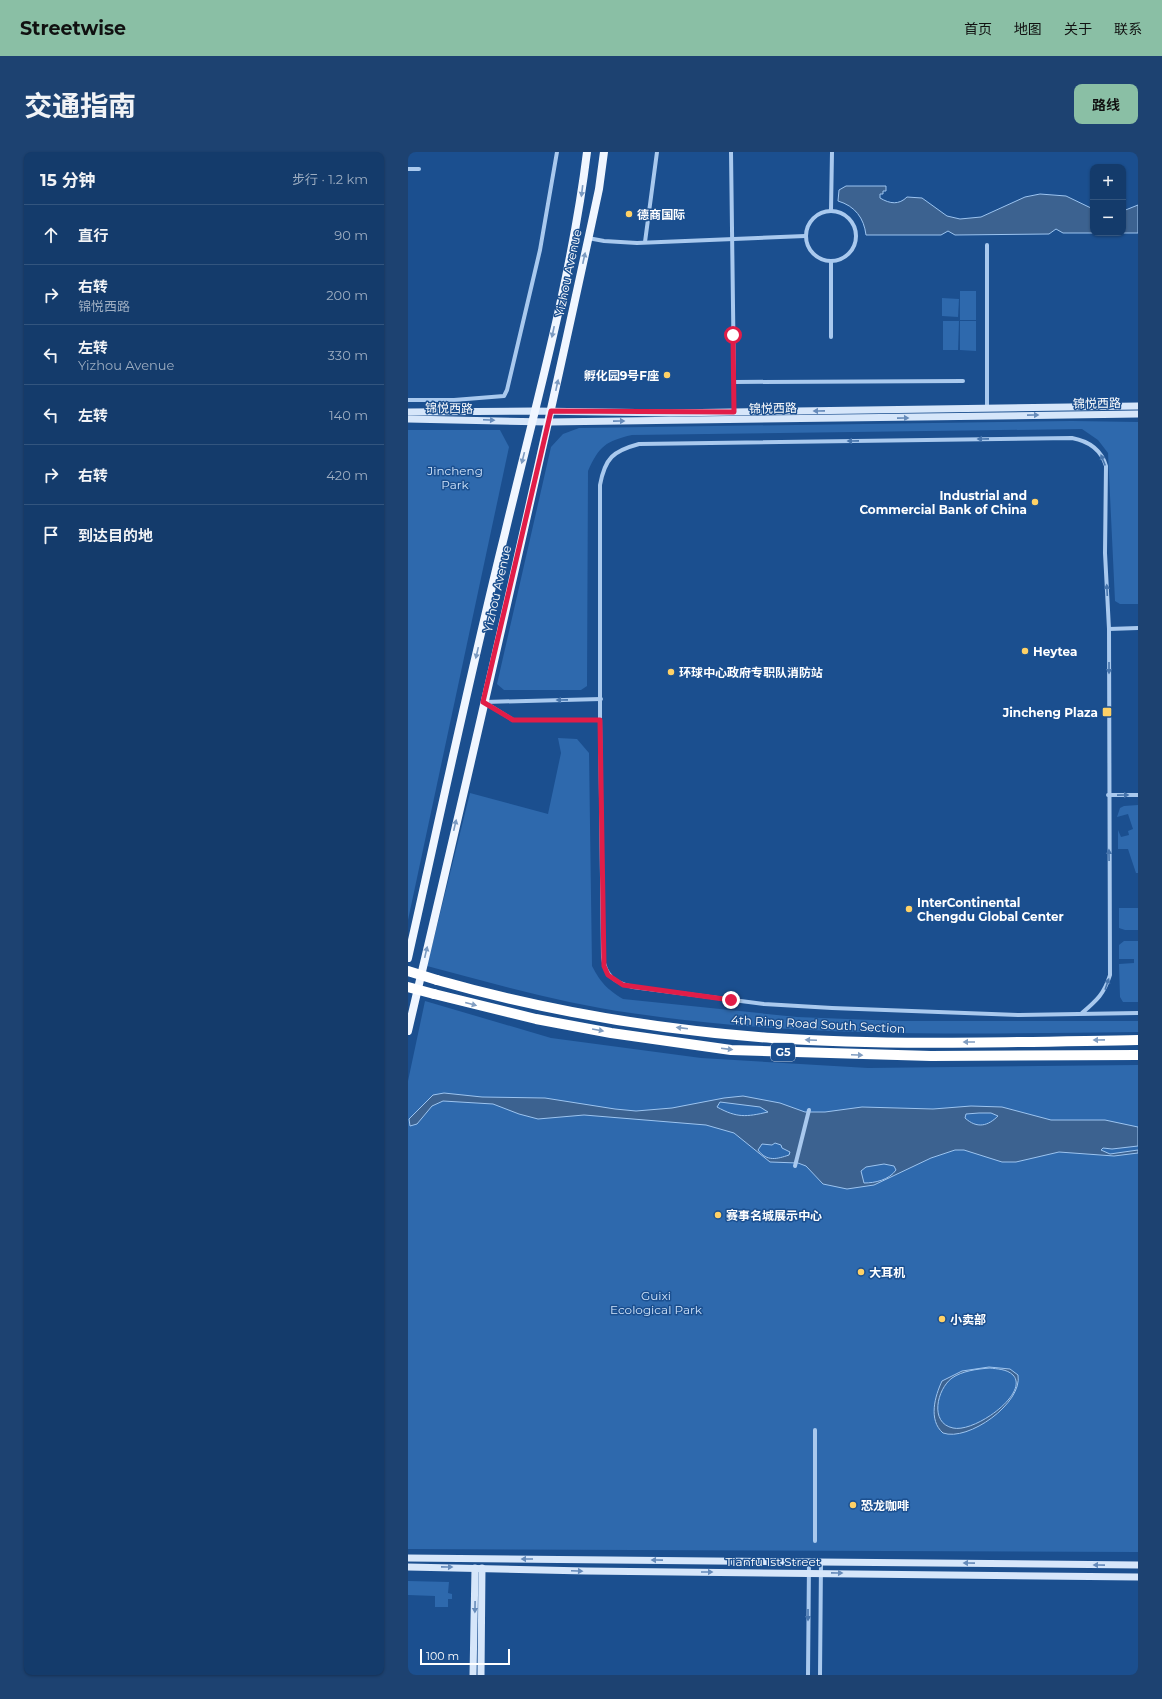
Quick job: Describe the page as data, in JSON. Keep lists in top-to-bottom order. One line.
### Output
{"streets":{"highway":["4th Ring Road South Section","G5"],"main road":["Yizhou Avenue","锦悦西路","Tianfu 1st Street"]},"crossings":[["Yizhou Avenue","锦悦西路"]],"parks":["Jincheng Park","Guixi Ecological Park"],"places":{"other":["德商国际","孵化园9号F座","Industrial and Commercial Bank of China","Heytea","环球中心政府专职队消防站","InterContinental Chengdu Global Center","赛事名城展示中心","大耳机","小卖部","恐龙咖啡"],"transit":["Jincheng Plaza"]},"scale_bar":"100 m","page":{"header":"Streetwise","nav":["首页","地图","关于","联系"],"title":"交通指南","buttons":"路线","heading":["15 分钟","步行 · 1.2 km"],"map_buttons":["+","−"],"list":[["直行","90 m"],["右转","锦悦西路","200 m"],["左转","Yizhou Avenue","330 m"],["左转","140 m"],["右转","420 m"],"到达目的地"],"scale":"100 m"}}
